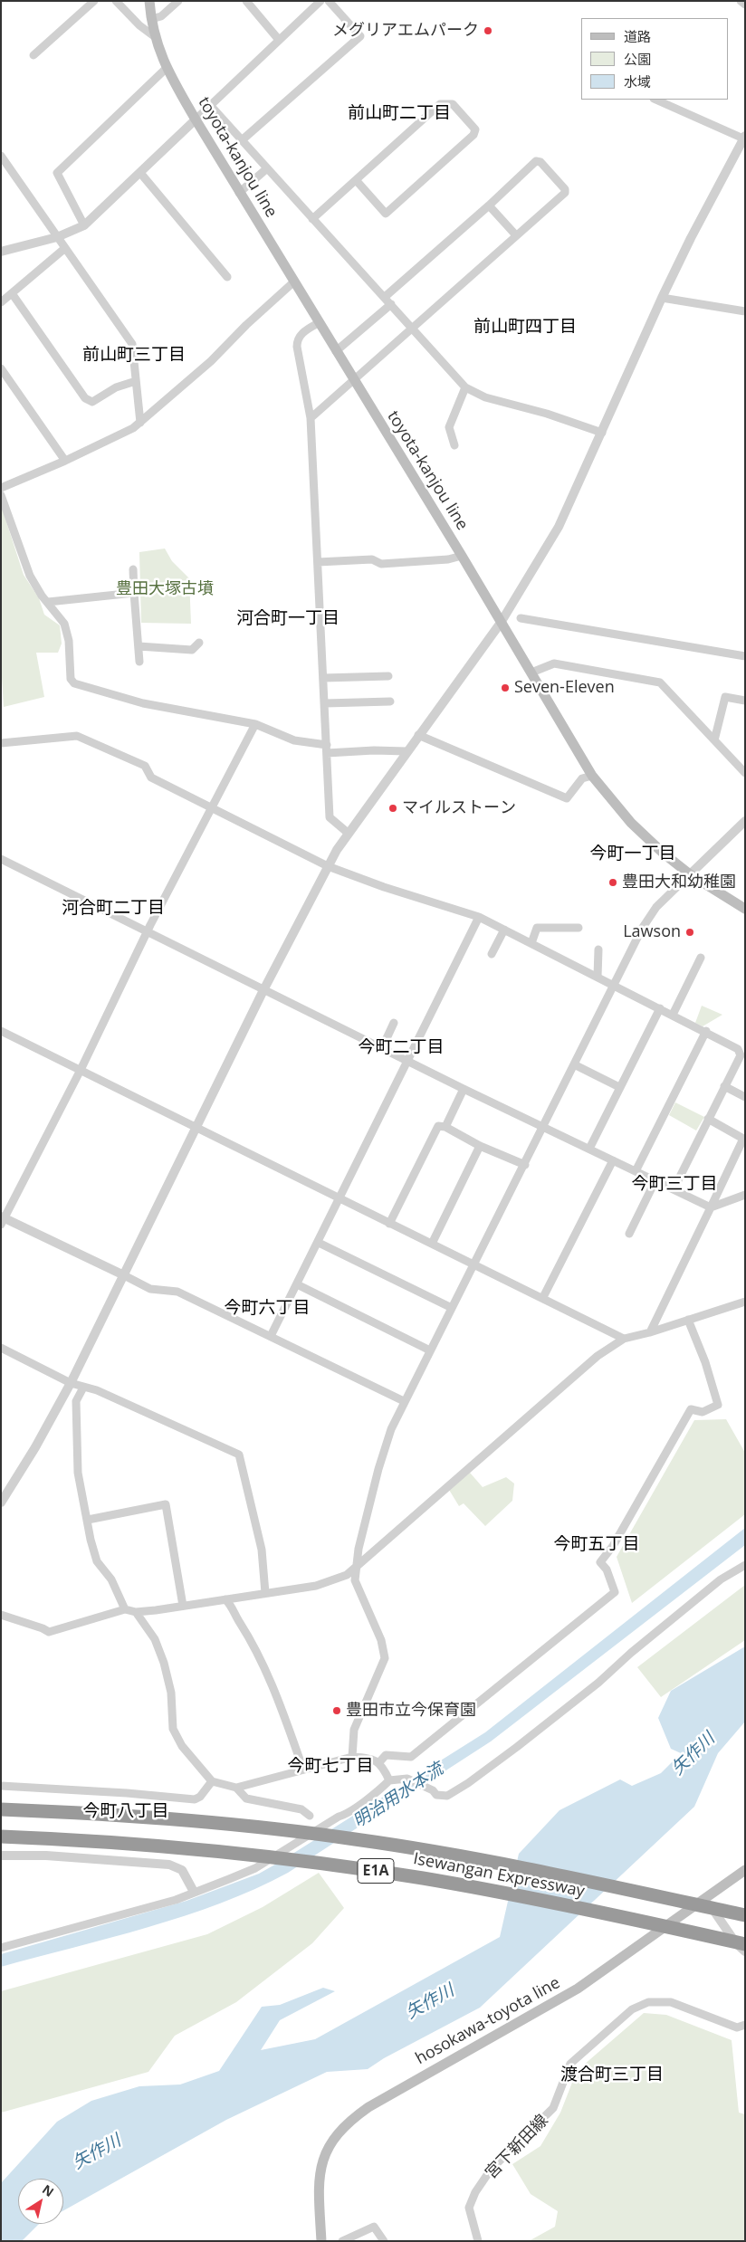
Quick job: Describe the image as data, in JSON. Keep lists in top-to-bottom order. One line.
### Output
{"streets":{"highway":["E1A","Isewangan Expressway"],"main road":["toyota-kanjou line","hosokawa-toyota line"],"street":["宮下新田線"]},"districts":["前山町二丁目","前山町四丁目","前山町三丁目","河合町一丁目","今町一丁目","河合町二丁目","今町二丁目","今町三丁目","今町六丁目","今町五丁目","今町七丁目","今町八丁目","渡合町三丁目"],"water":["矢作川","明治用水本流"],"parks":["豊田大塚古墳"],"places":["メグリアエムパーク","Seven-Eleven","マイルストーン","豊田大和幼稚園","Lawson","豊田市立今保育園"],"legend":["道路","公園","水域"],"north":"top right"}
